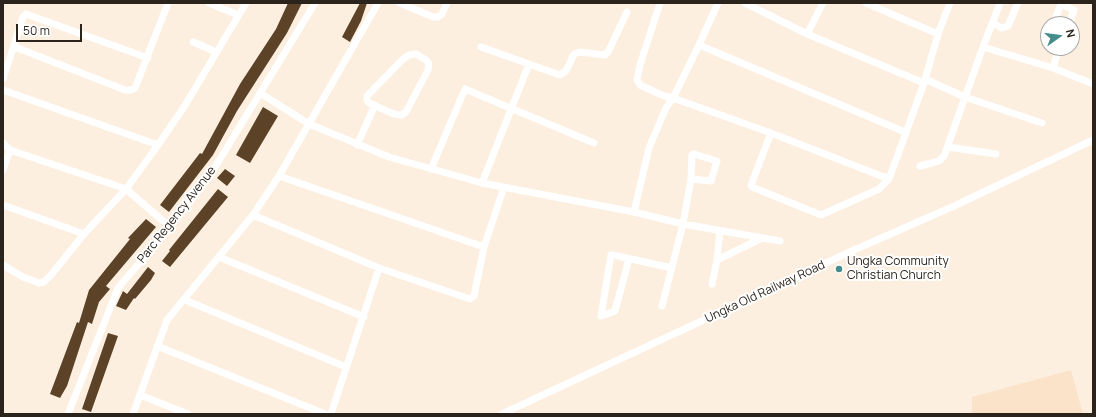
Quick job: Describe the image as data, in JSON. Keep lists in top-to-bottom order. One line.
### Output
{"streets":{"street":["Parc Regency Avenue","Ungka Old Railway Road"]},"places":["Ungka Community Christian Church"],"scale_bar":"50 m","north":"right"}
